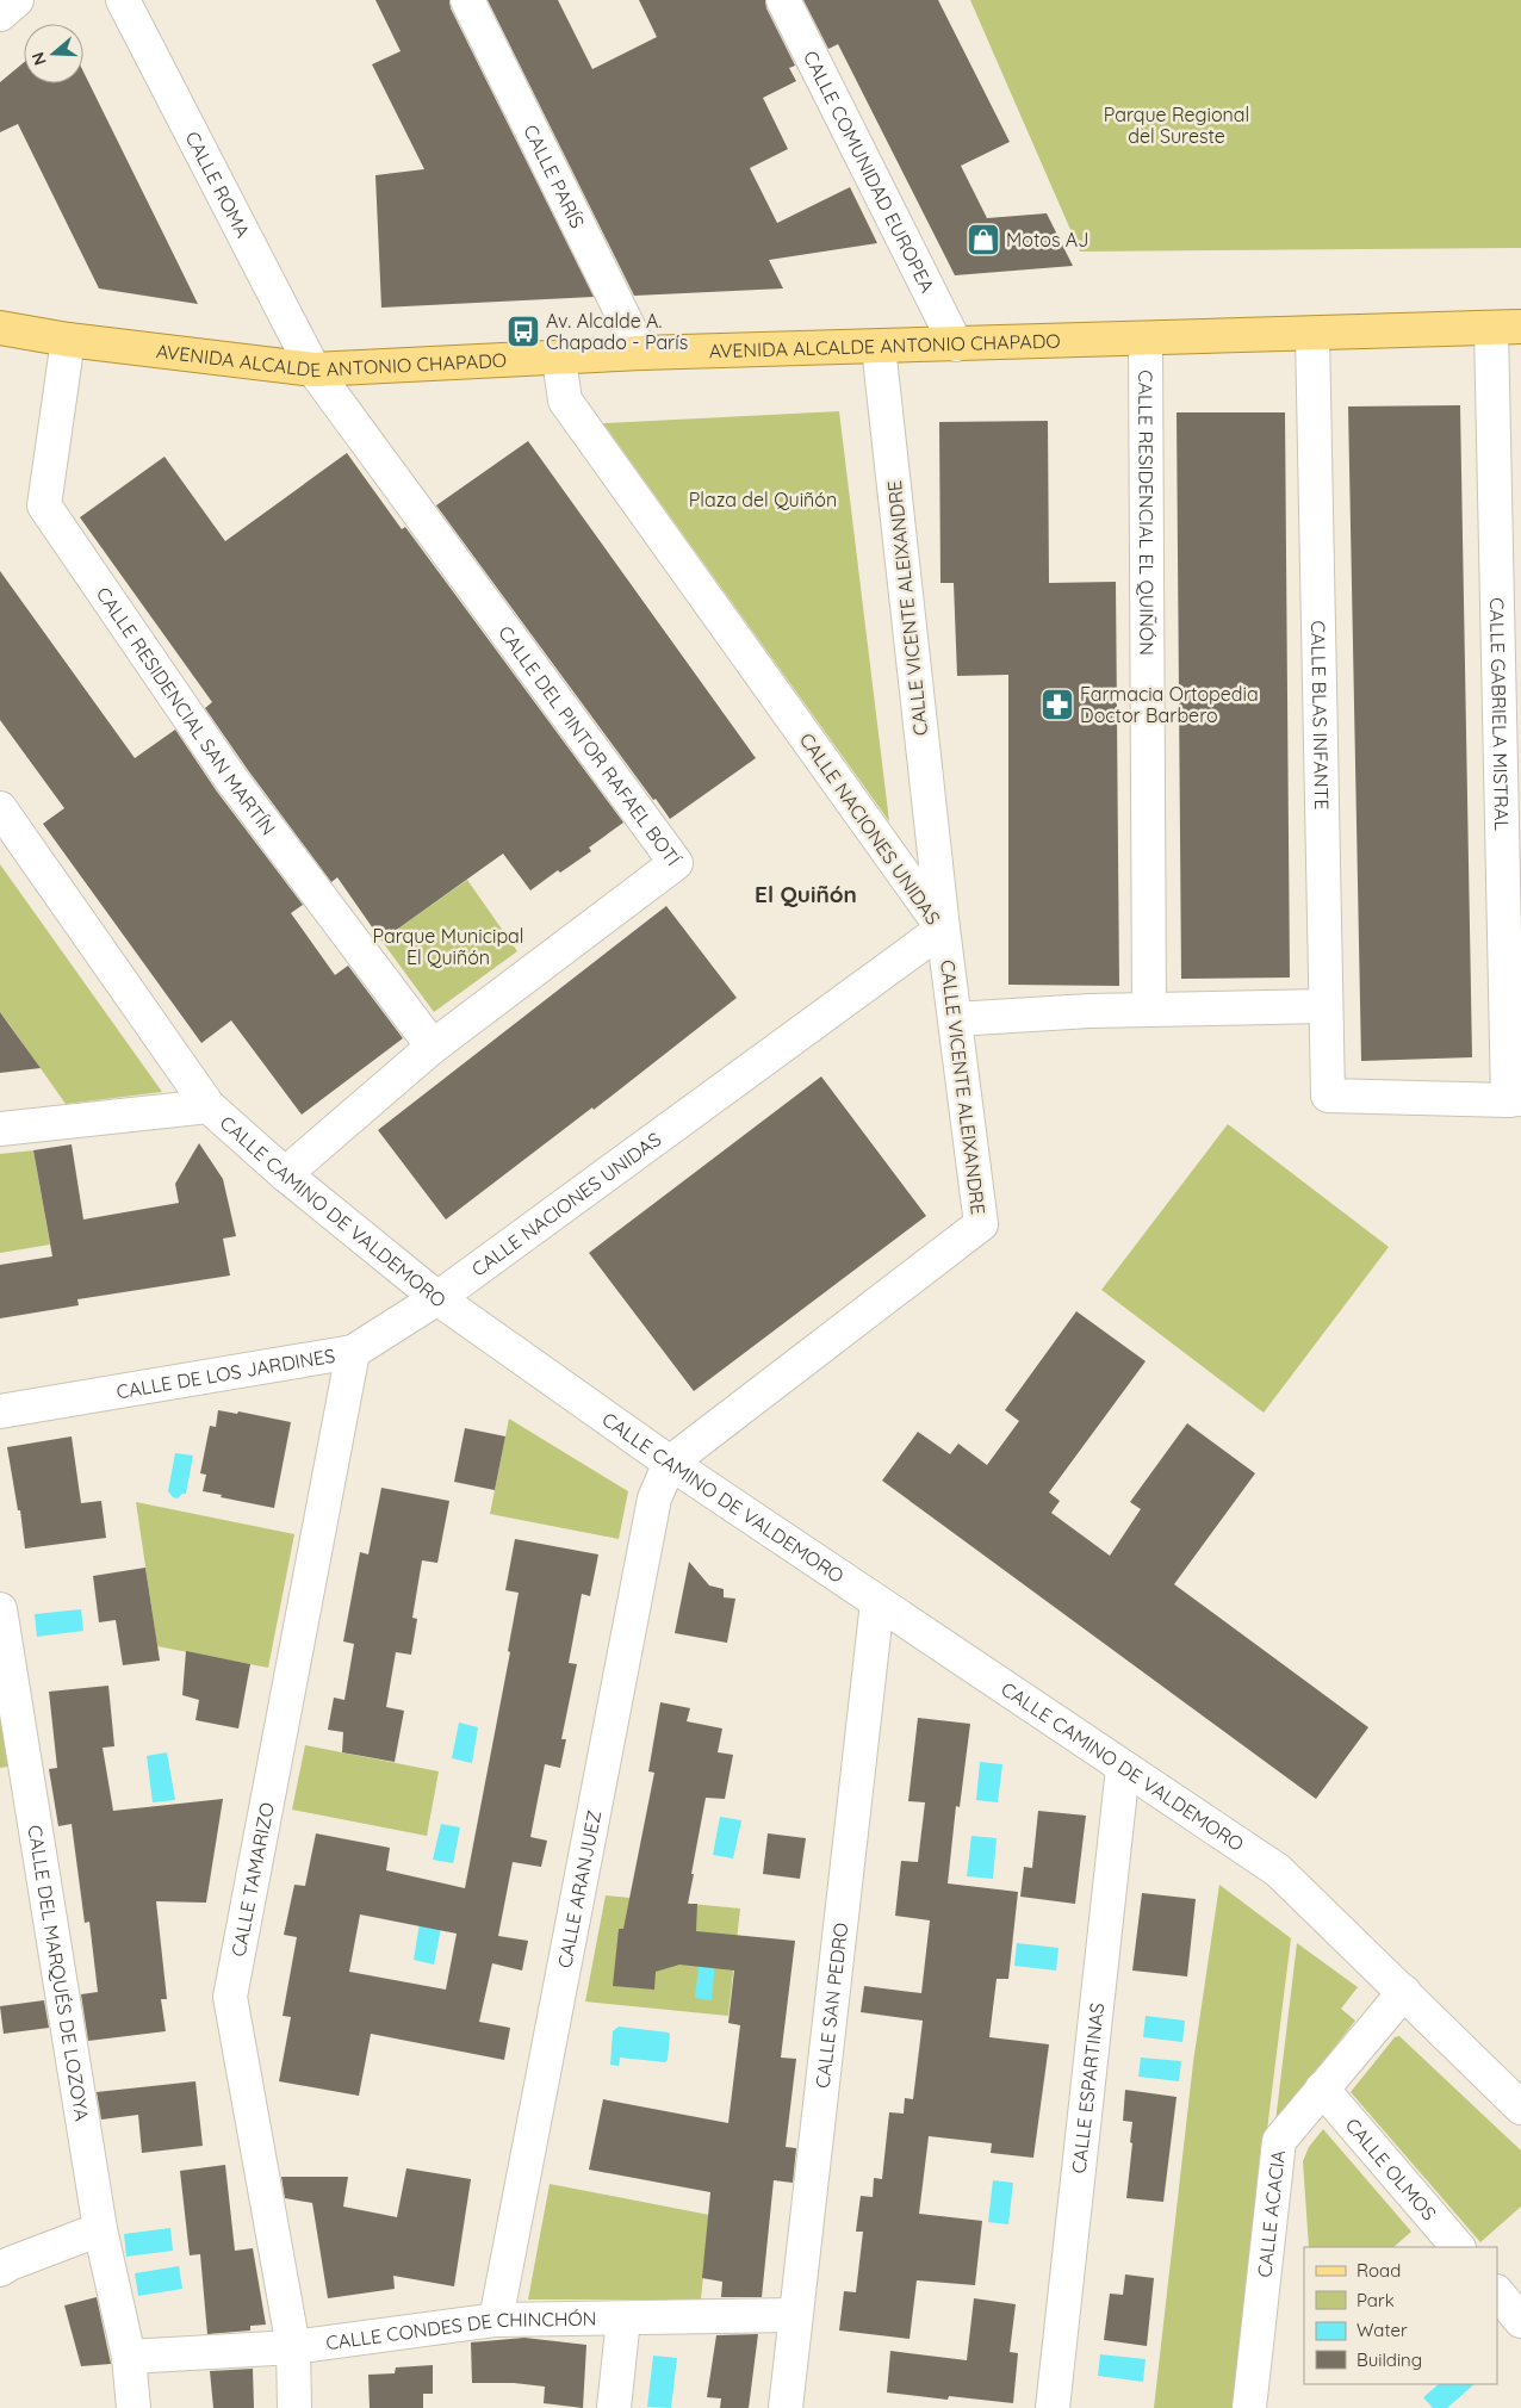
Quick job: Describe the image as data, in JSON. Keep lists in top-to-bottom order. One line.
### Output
{"streets":{"main road":["AVENIDA ALCALDE ANTONIO CHAPADO"],"street":["CALLE COMUNIDAD EUROPEA","CALLE PARÍS","CALLE ROMA","CALLE RESIDENCIAL EL QUIÑÓN","CALLE VICENTE ALEIXANDRE","CALLE RESIDENCIAL SAN MARTÍN","CALLE GABRIELA MISTRAL","CALLE BLAS INFANTE","CALLE DEL PINTOR RAFAEL BOTÍ","CALLE NACIONES UNIDAS","CALLE CAMINO DE VALDEMORO","CALLE DE LOS JARDINES","CALLE TAMARIZO","CALLE ARANJUEZ","CALLE DEL MARQUÉS DE LOZOYA","CALLE SAN PEDRO","CALLE ESPARTINAS","CALLE OLMOS","CALLE ACACIA","CALLE CONDES DE CHINCHÓN"]},"crossings":[["CALLE COMUNIDAD EUROPEA","AVENIDA ALCALDE ANTONIO CHAPADO"],["CALLE PARÍS","AVENIDA ALCALDE ANTONIO CHAPADO"],["CALLE ROMA","AVENIDA ALCALDE ANTONIO CHAPADO"],["CALLE ROMA","CALLE DEL PINTOR RAFAEL BOTÍ"],["AVENIDA ALCALDE ANTONIO CHAPADO","CALLE RESIDENCIAL EL QUIÑÓN"],["AVENIDA ALCALDE ANTONIO CHAPADO","CALLE VICENTE ALEIXANDRE"],["AVENIDA ALCALDE ANTONIO CHAPADO","CALLE RESIDENCIAL SAN MARTÍN"],["AVENIDA ALCALDE ANTONIO CHAPADO","CALLE GABRIELA MISTRAL"],["AVENIDA ALCALDE ANTONIO CHAPADO","CALLE BLAS INFANTE"],["AVENIDA ALCALDE ANTONIO CHAPADO","CALLE DEL PINTOR RAFAEL BOTÍ"],["AVENIDA ALCALDE ANTONIO CHAPADO","CALLE NACIONES UNIDAS"],["CALLE VICENTE ALEIXANDRE","CALLE NACIONES UNIDAS"],["CALLE VICENTE ALEIXANDRE","CALLE CAMINO DE VALDEMORO"],["CALLE VICENTE ALEIXANDRE","CALLE ARANJUEZ"],["CALLE RESIDENCIAL SAN MARTÍN","CALLE DEL PINTOR RAFAEL BOTÍ"],["CALLE GABRIELA MISTRAL","CALLE BLAS INFANTE"],["CALLE DEL PINTOR RAFAEL BOTÍ","CALLE CAMINO DE VALDEMORO"],["CALLE NACIONES UNIDAS","CALLE CAMINO DE VALDEMORO"],["CALLE NACIONES UNIDAS","CALLE DE LOS JARDINES"],["CALLE CAMINO DE VALDEMORO","CALLE DE LOS JARDINES"],["CALLE CAMINO DE VALDEMORO","CALLE ARANJUEZ"],["CALLE CAMINO DE VALDEMORO","CALLE SAN PEDRO"],["CALLE CAMINO DE VALDEMORO","CALLE ESPARTINAS"],["CALLE CAMINO DE VALDEMORO","CALLE ACACIA"],["CALLE DE LOS JARDINES","CALLE TAMARIZO"],["CALLE TAMARIZO","CALLE CONDES DE CHINCHÓN"],["CALLE ARANJUEZ","CALLE CONDES DE CHINCHÓN"],["CALLE DEL MARQUÉS DE LOZOYA","CALLE CONDES DE CHINCHÓN"],["CALLE SAN PEDRO","CALLE CONDES DE CHINCHÓN"],["CALLE OLMOS","CALLE ACACIA"]],"districts":["El Quiñón"],"parks":["Parque Regional del Sureste","Plaza del Quiñón","Parque Municipal El Quiñón"],"places":{"shop":["Motos AJ"],"bus stop":["Av. Alcalde A. Chapado - París"],"pharmacy":["Farmacia Ortopedia Doctor Barbero"]},"legend":["Road","Park","Water","Building"],"north":"left"}
